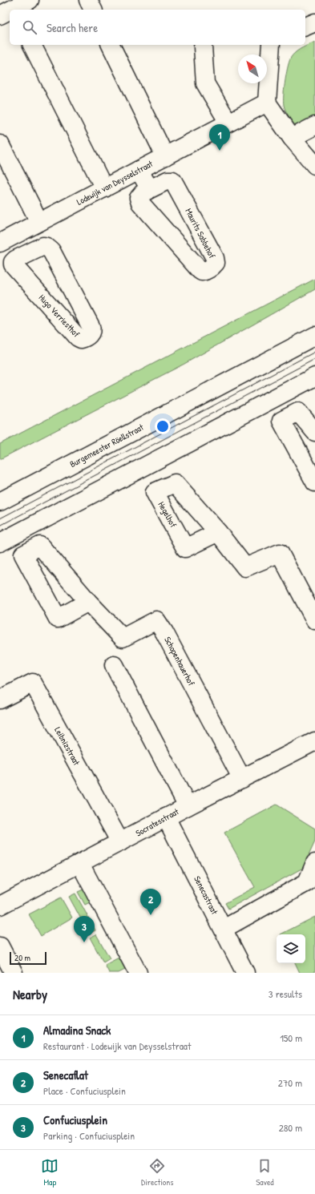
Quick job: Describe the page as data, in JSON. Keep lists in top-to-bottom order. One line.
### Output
{"streets":{"street":["Lodewijk van Deysselstraat","Maurits Sabbehof","Hugo Verriesthof","Burgemeester Röellstraat","Schopenhauerhof","Leibnizstraat","Socratesstraat","Senecastraat"]},"crossings":[["Schopenhauerhof","Socratesstraat"],["Leibnizstraat","Socratesstraat"],["Socratesstraat","Senecastraat"]],"scale_bar":"20 m","north":"top left","page":{"search":"Search here","pins":["1","2","3"],"scale":"20 m","heading":["Nearby","3 results"],"list":[{"mark":"1","name":"Almadina Snack","note":"Restaurant · Lodewijk van Deysselstraat","value":"150 m"},{"mark":"2","name":"Senecaflat","note":"Place · Confuciusplein","value":"270 m"},{"mark":"3","name":"Confuciusplein","note":"Parking · Confuciusplein","value":"280 m"}],"nav":["Map","Directions","Saved"]}}
